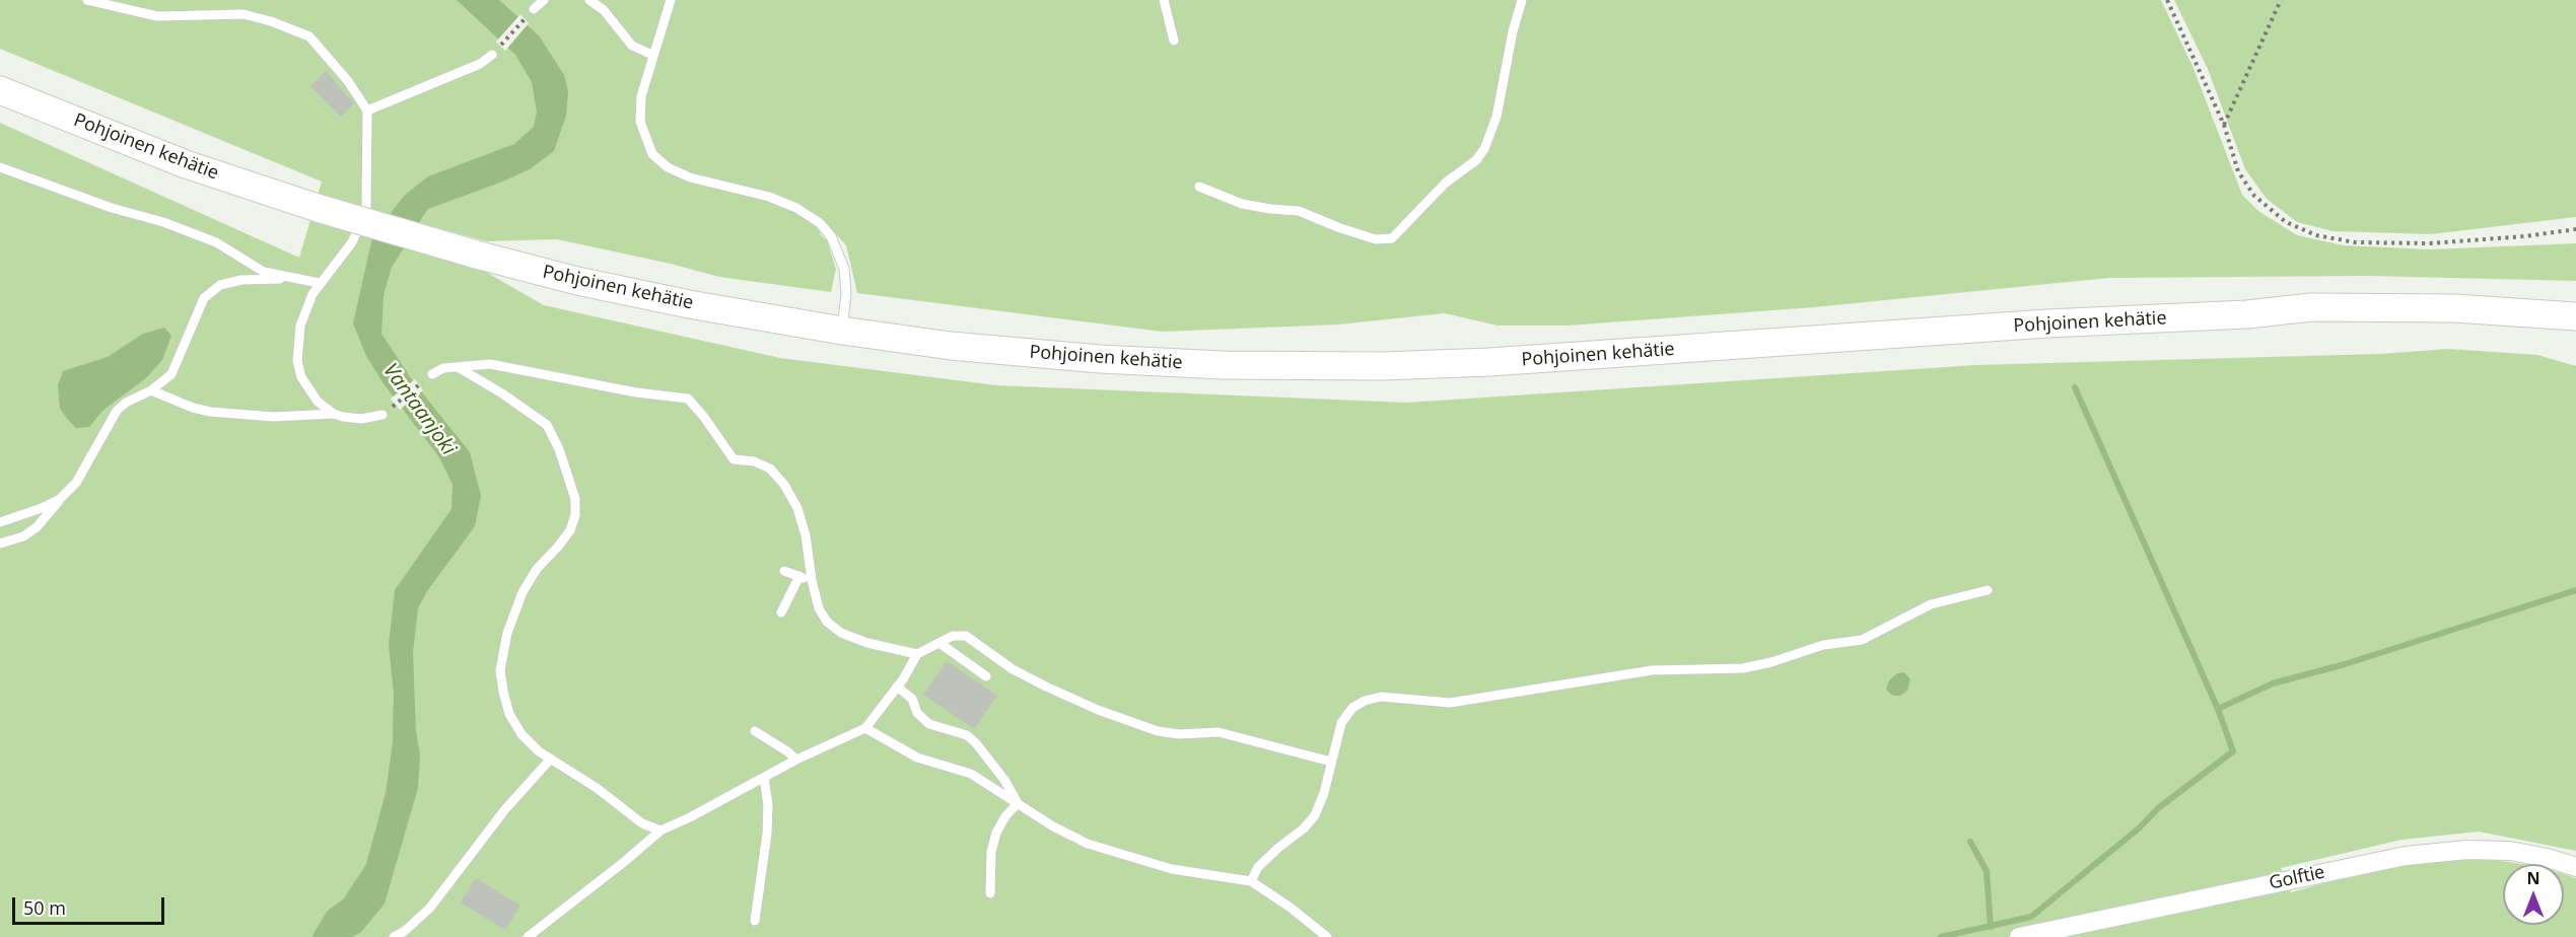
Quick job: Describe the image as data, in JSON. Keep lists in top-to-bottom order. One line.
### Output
{"streets":{"main road":["Pohjoinen kehätie"],"street":["Golftie"]},"water":["Vantaanjoki"],"scale_bar":"50 m","north":"top"}
